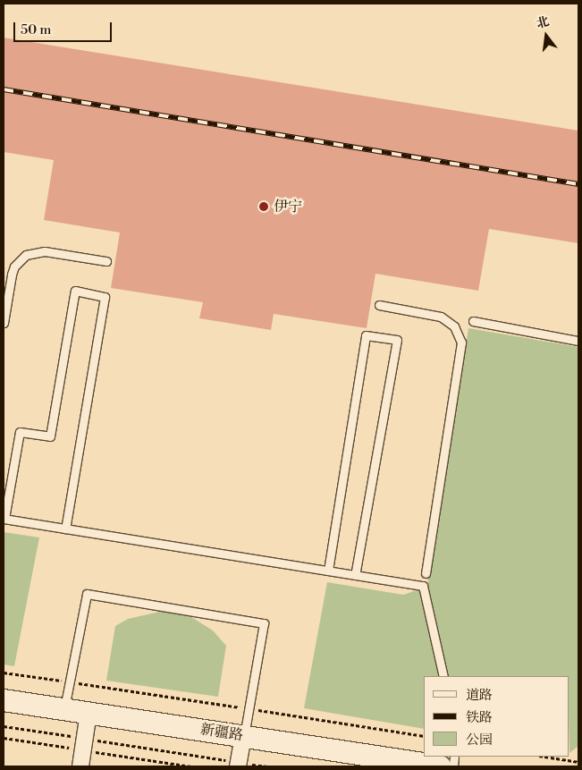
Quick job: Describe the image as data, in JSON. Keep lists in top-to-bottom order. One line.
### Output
{"streets":{"street":["新疆路"]},"places":["伊宁"],"legend":["道路","铁路","公园"],"scale_bar":"50 m","north":"top"}
